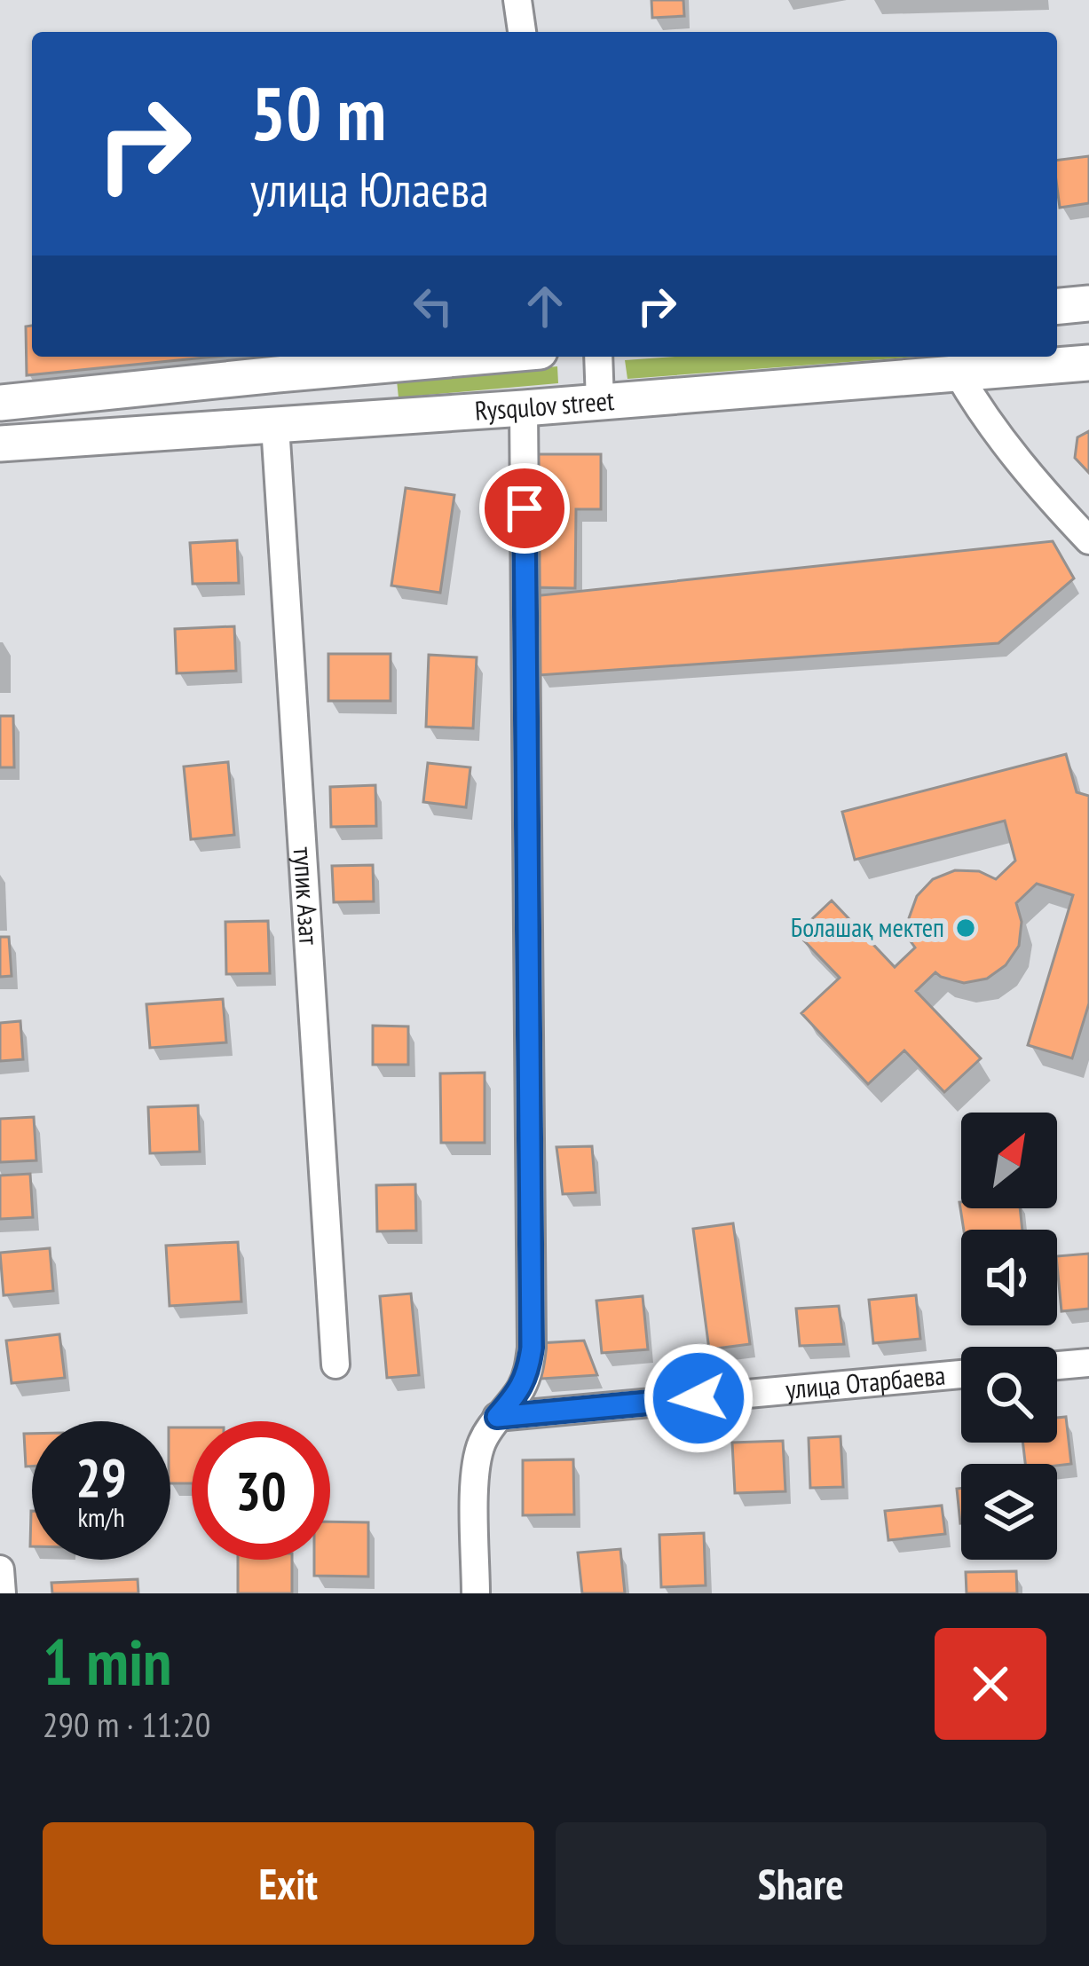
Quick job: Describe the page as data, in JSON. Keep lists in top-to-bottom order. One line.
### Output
{"streets":{"main road":["Rysqulov street"],"street":["тупик Азат","улица Отарбаева"]},"crossings":[["Rysqulov street","тупик Азат"]],"places":["Болашақ мектеп"],"north":"top right","page":{"turn":["50 m","улица Юлаева"],"speed":"29 km/h","limit":"30","heading":["1 min","290 m · 11:20"],"buttons":["Exit","Share"]}}
